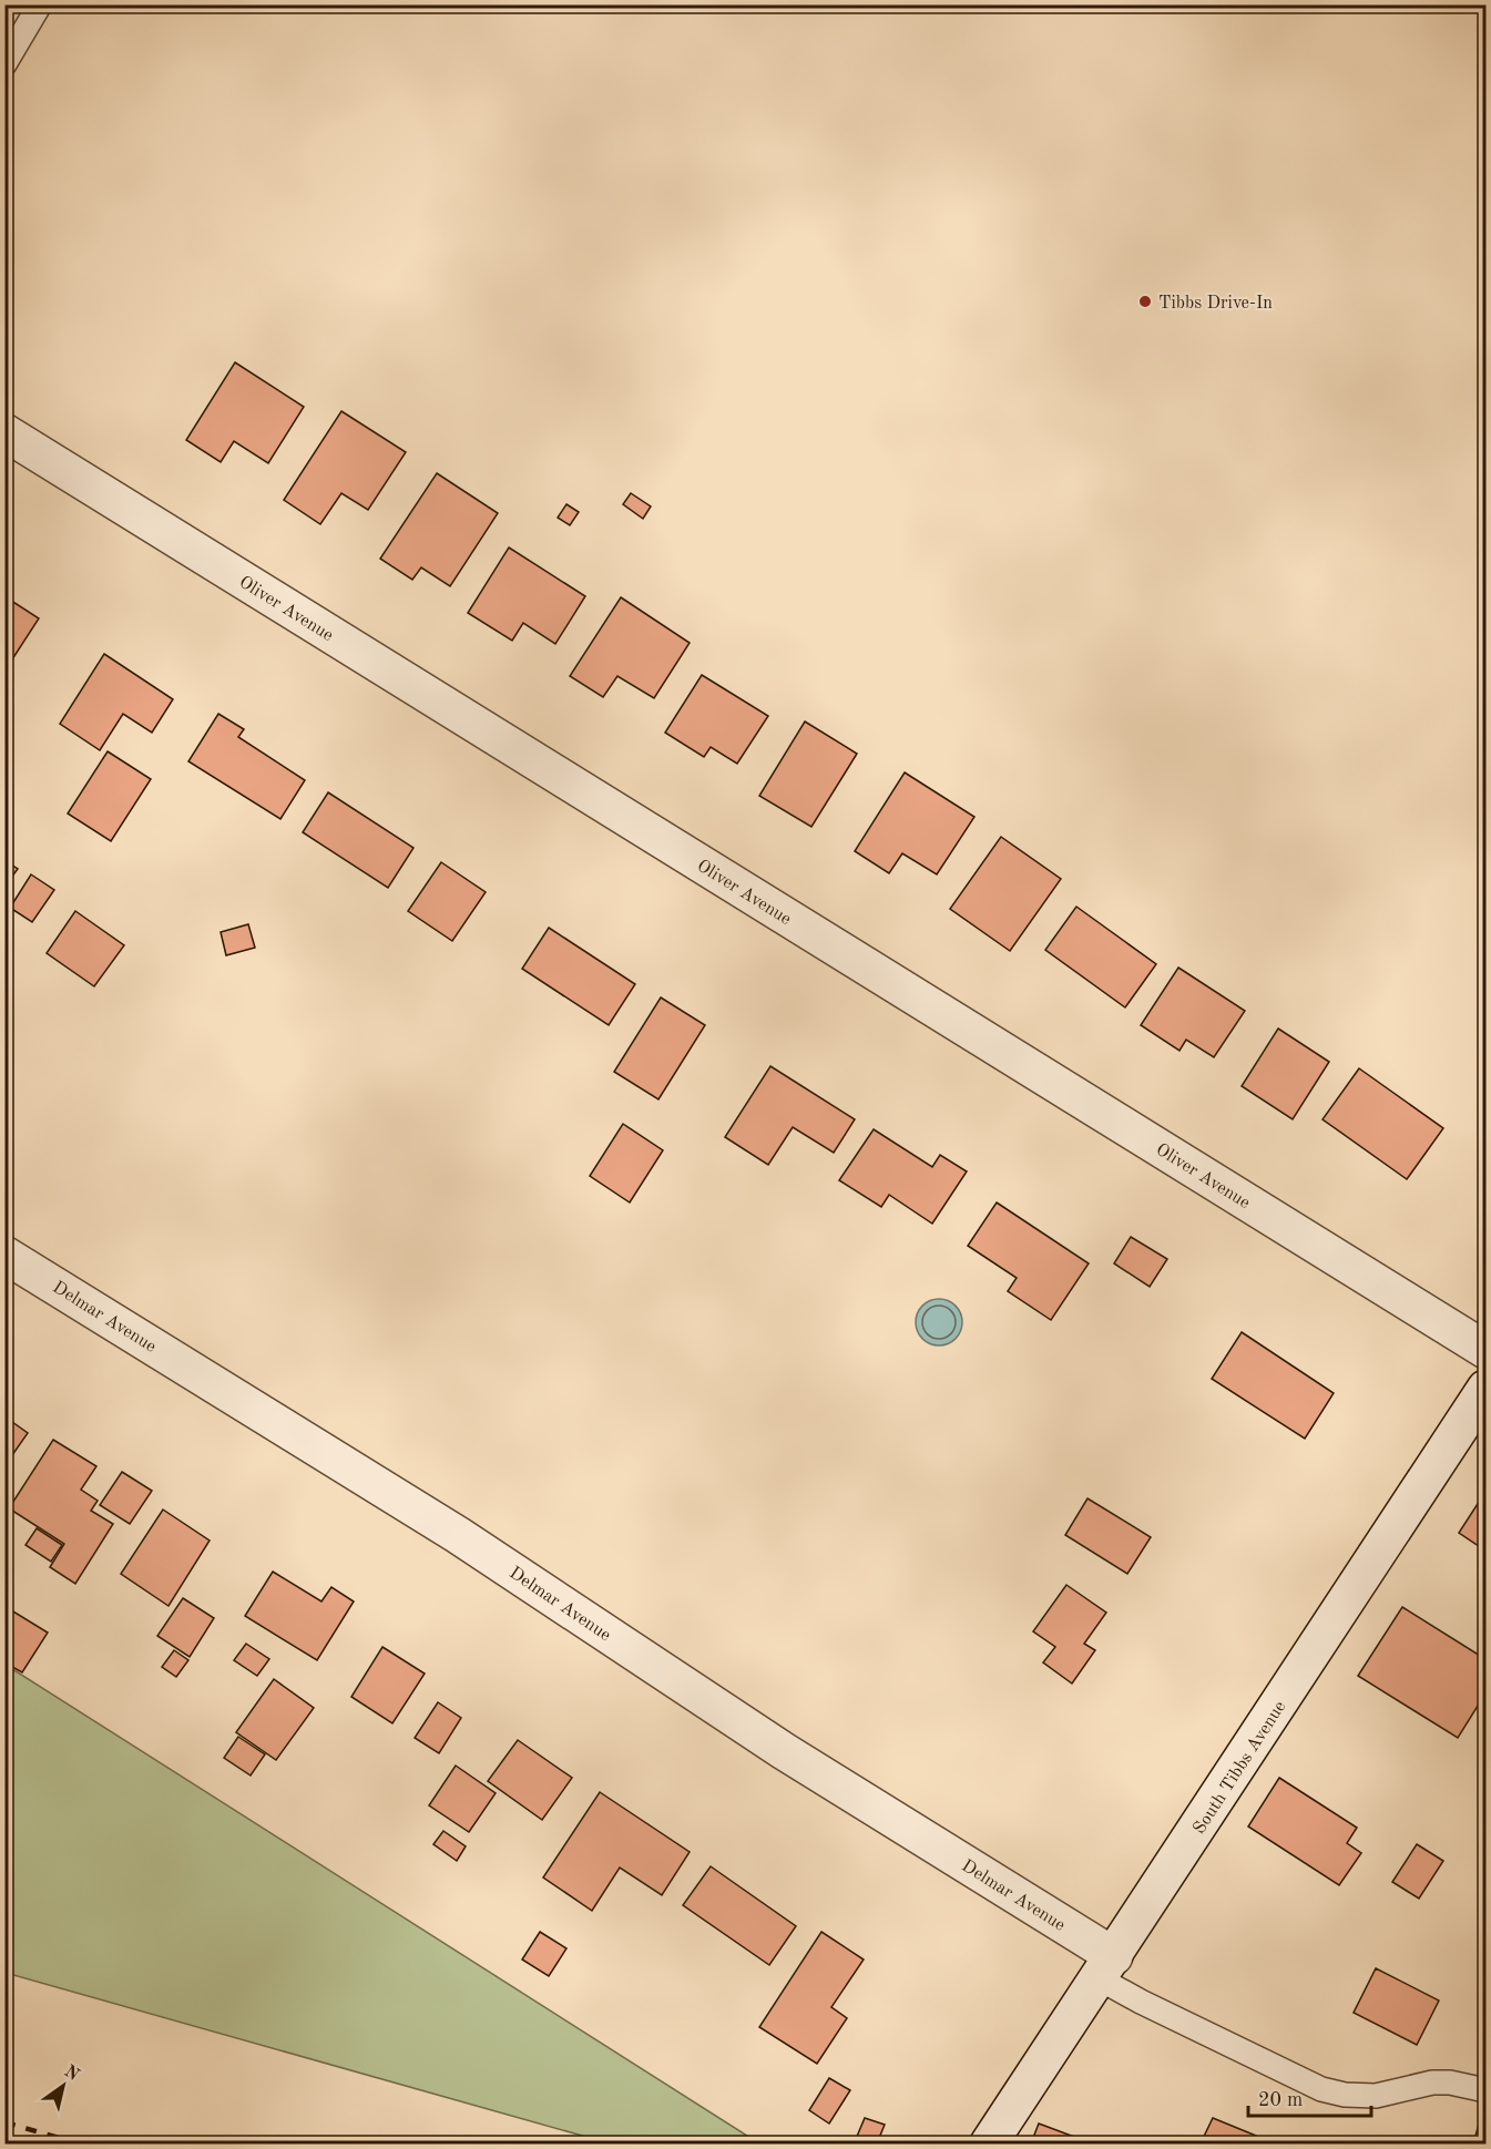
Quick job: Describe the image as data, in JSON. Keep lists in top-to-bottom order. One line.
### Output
{"streets":{"street":["Oliver Avenue","Delmar Avenue","South Tibbs Avenue"]},"crossings":[["Delmar Avenue","South Tibbs Avenue"]],"places":["Tibbs Drive-In"],"scale_bar":"20 m","north":"top right"}
